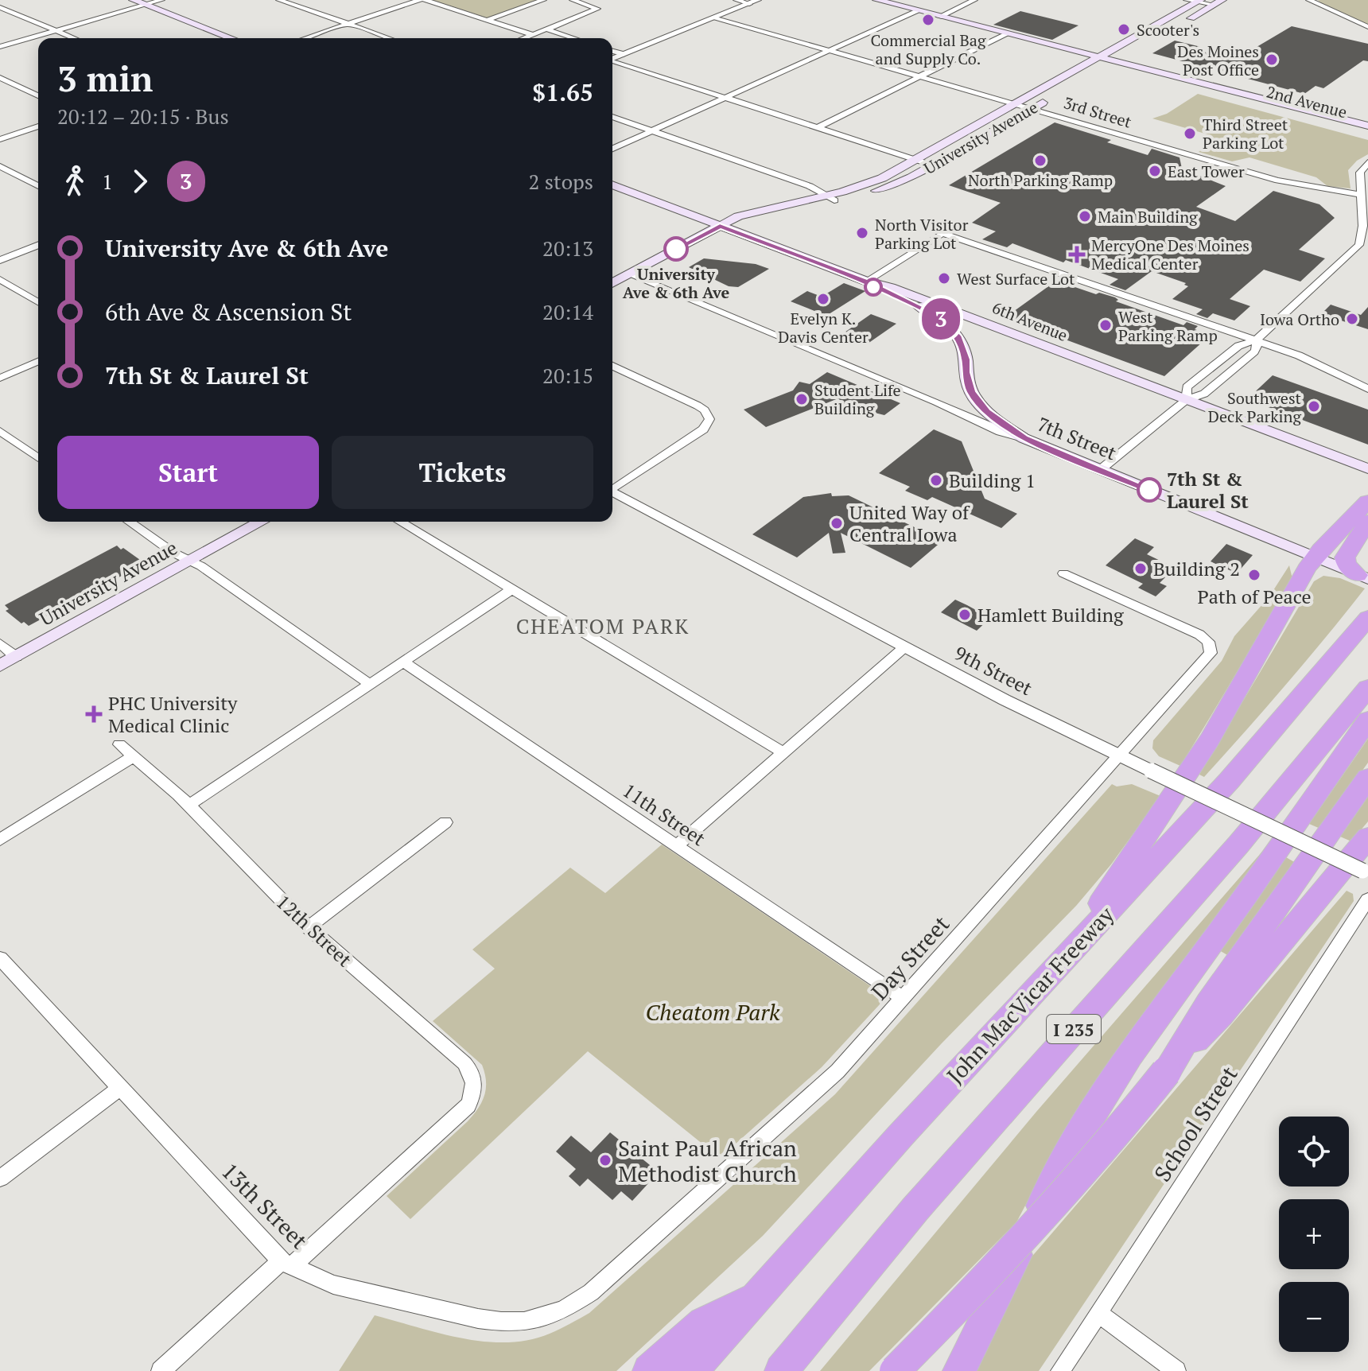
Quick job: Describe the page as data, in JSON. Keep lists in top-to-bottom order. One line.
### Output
{"streets":{"highway":["John MacVicar Freeway","I 235"],"main road":["2nd Avenue","University Avenue","6th Avenue","7th Street"],"street":["3rd Street","9th Street","11th Street","12th Street","Day Street","School Street","13th Street"]},"crossings":[["2nd Avenue","University Avenue"],["3rd Street","University Avenue"],["University Avenue","6th Avenue"],["University Avenue","7th Street"],["9th Street","Day Street"],["11th Street","Day Street"],["12th Street","13th Street"],["Day Street","13th Street"]],"districts":["CHEATOM PARK"],"parks":["Cheatom Park"],"places":{"other":["Commercial Bag and Supply Co.","Scooter's","Des Moines Post Office","Third Street Parking Lot","North Parking Ramp","East Tower","Main Building","North Visitor Parking Lot","University Ave & 6th Ave","West Surface Lot","Evelyn K. Davis Center","Iowa Ortho","West Parking Ramp","Student Life Building","Southwest Deck Parking","Building 1","7th St & Laurel St","United Way of Central Iowa","Building 2","Path of Peace","Hamlett Building","Saint Paul African Methodist Church"],"health":["MercyOne Des Moines Medical Center","PHC University Medical Clinic"]},"lines":["bus line 3"],"page":{"on_map":"3","heading":["3 min","20:12 – 20:15 · Bus","$1.65"],"legs":["1","3","2 stops"],"list":[{"name":"University Ave & 6th Ave","value":"20:13"},{"name":"6th Ave & Ascension St","value":"20:14"},{"name":"7th St & Laurel St","value":"20:15"}],"buttons":["Start","Tickets"],"map_buttons":["+","−"]}}
